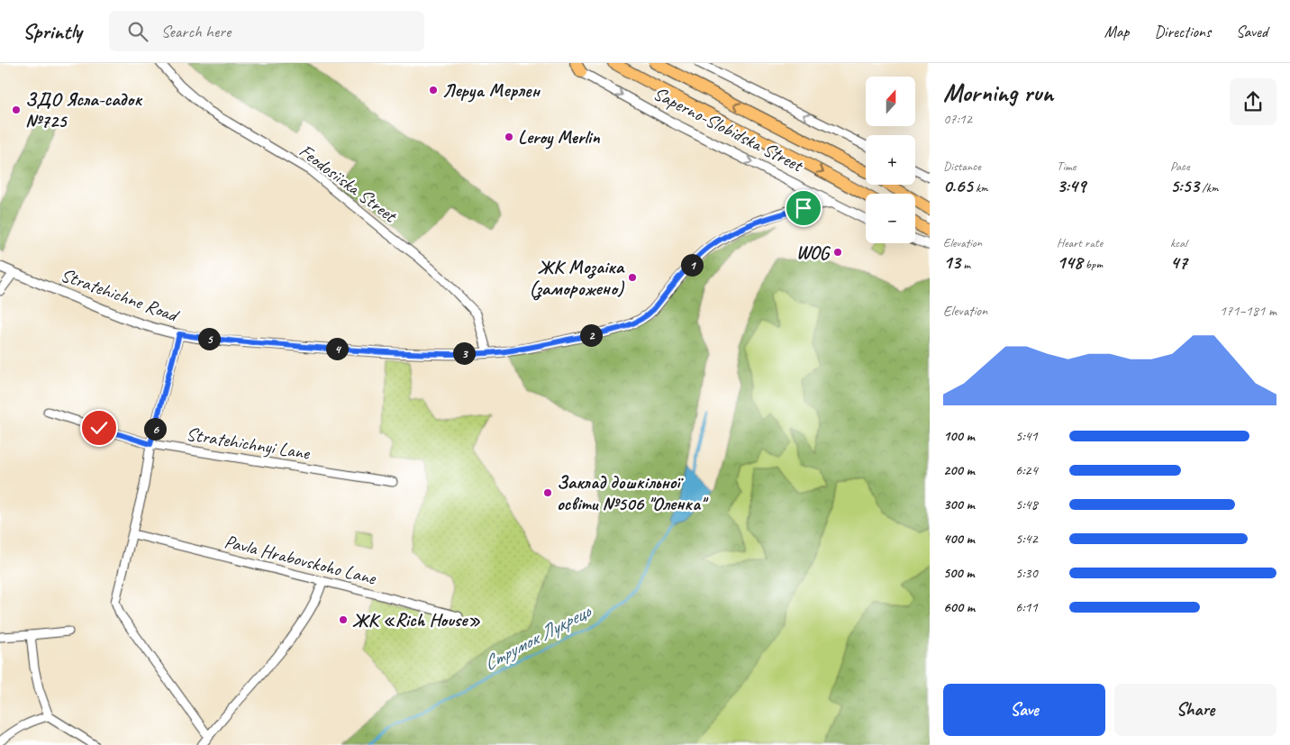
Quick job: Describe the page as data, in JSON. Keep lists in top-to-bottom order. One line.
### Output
{"streets":{"main road":["Saperno-Slobidska Street"],"street":["Feodosiiska Street","Stratehichne Road","Stratehichnyi Lane","Pavla Hrabovskoho Lane"]},"crossings":[["Saperno-Slobidska Street","Stratehichne Road"],["Feodosiiska Street","Stratehichne Road"]],"water":["Струмок Лукрець"],"places":["Леруа Мерлен","ЗДО Ясла-садок №725","Leroy Merlin","WOG","ЖК Мозаіка (заморожено)","Заклад дошкільної освіти №506 \"Оленка\"","ЖК «Rich House»"],"north":"top","page":{"header":"Sprintly","search":"Search here","nav":["Map","Directions","Saved"],"heading":["Morning run","07:12"],"map_buttons":["+","−"],"stats":[["Distance","0.65 km"],["Time","3:49"],["Pace","5:53 /km"],["Elevation","13 m"],["Heart rate","148 bpm"],["kcal","47"]],"pins":["1","2","5","4","3","6"],"chart":["Elevation","171–181 m"],"list":[{"name":"100 m","note":"5:41"},{"name":"200 m","note":"6:24"},{"name":"300 m","note":"5:48"},{"name":"400 m","note":"5:42"},{"name":"500 m","note":"5:30"},{"name":"600 m","note":"6:11"}],"buttons":["Save","Share"]}}
